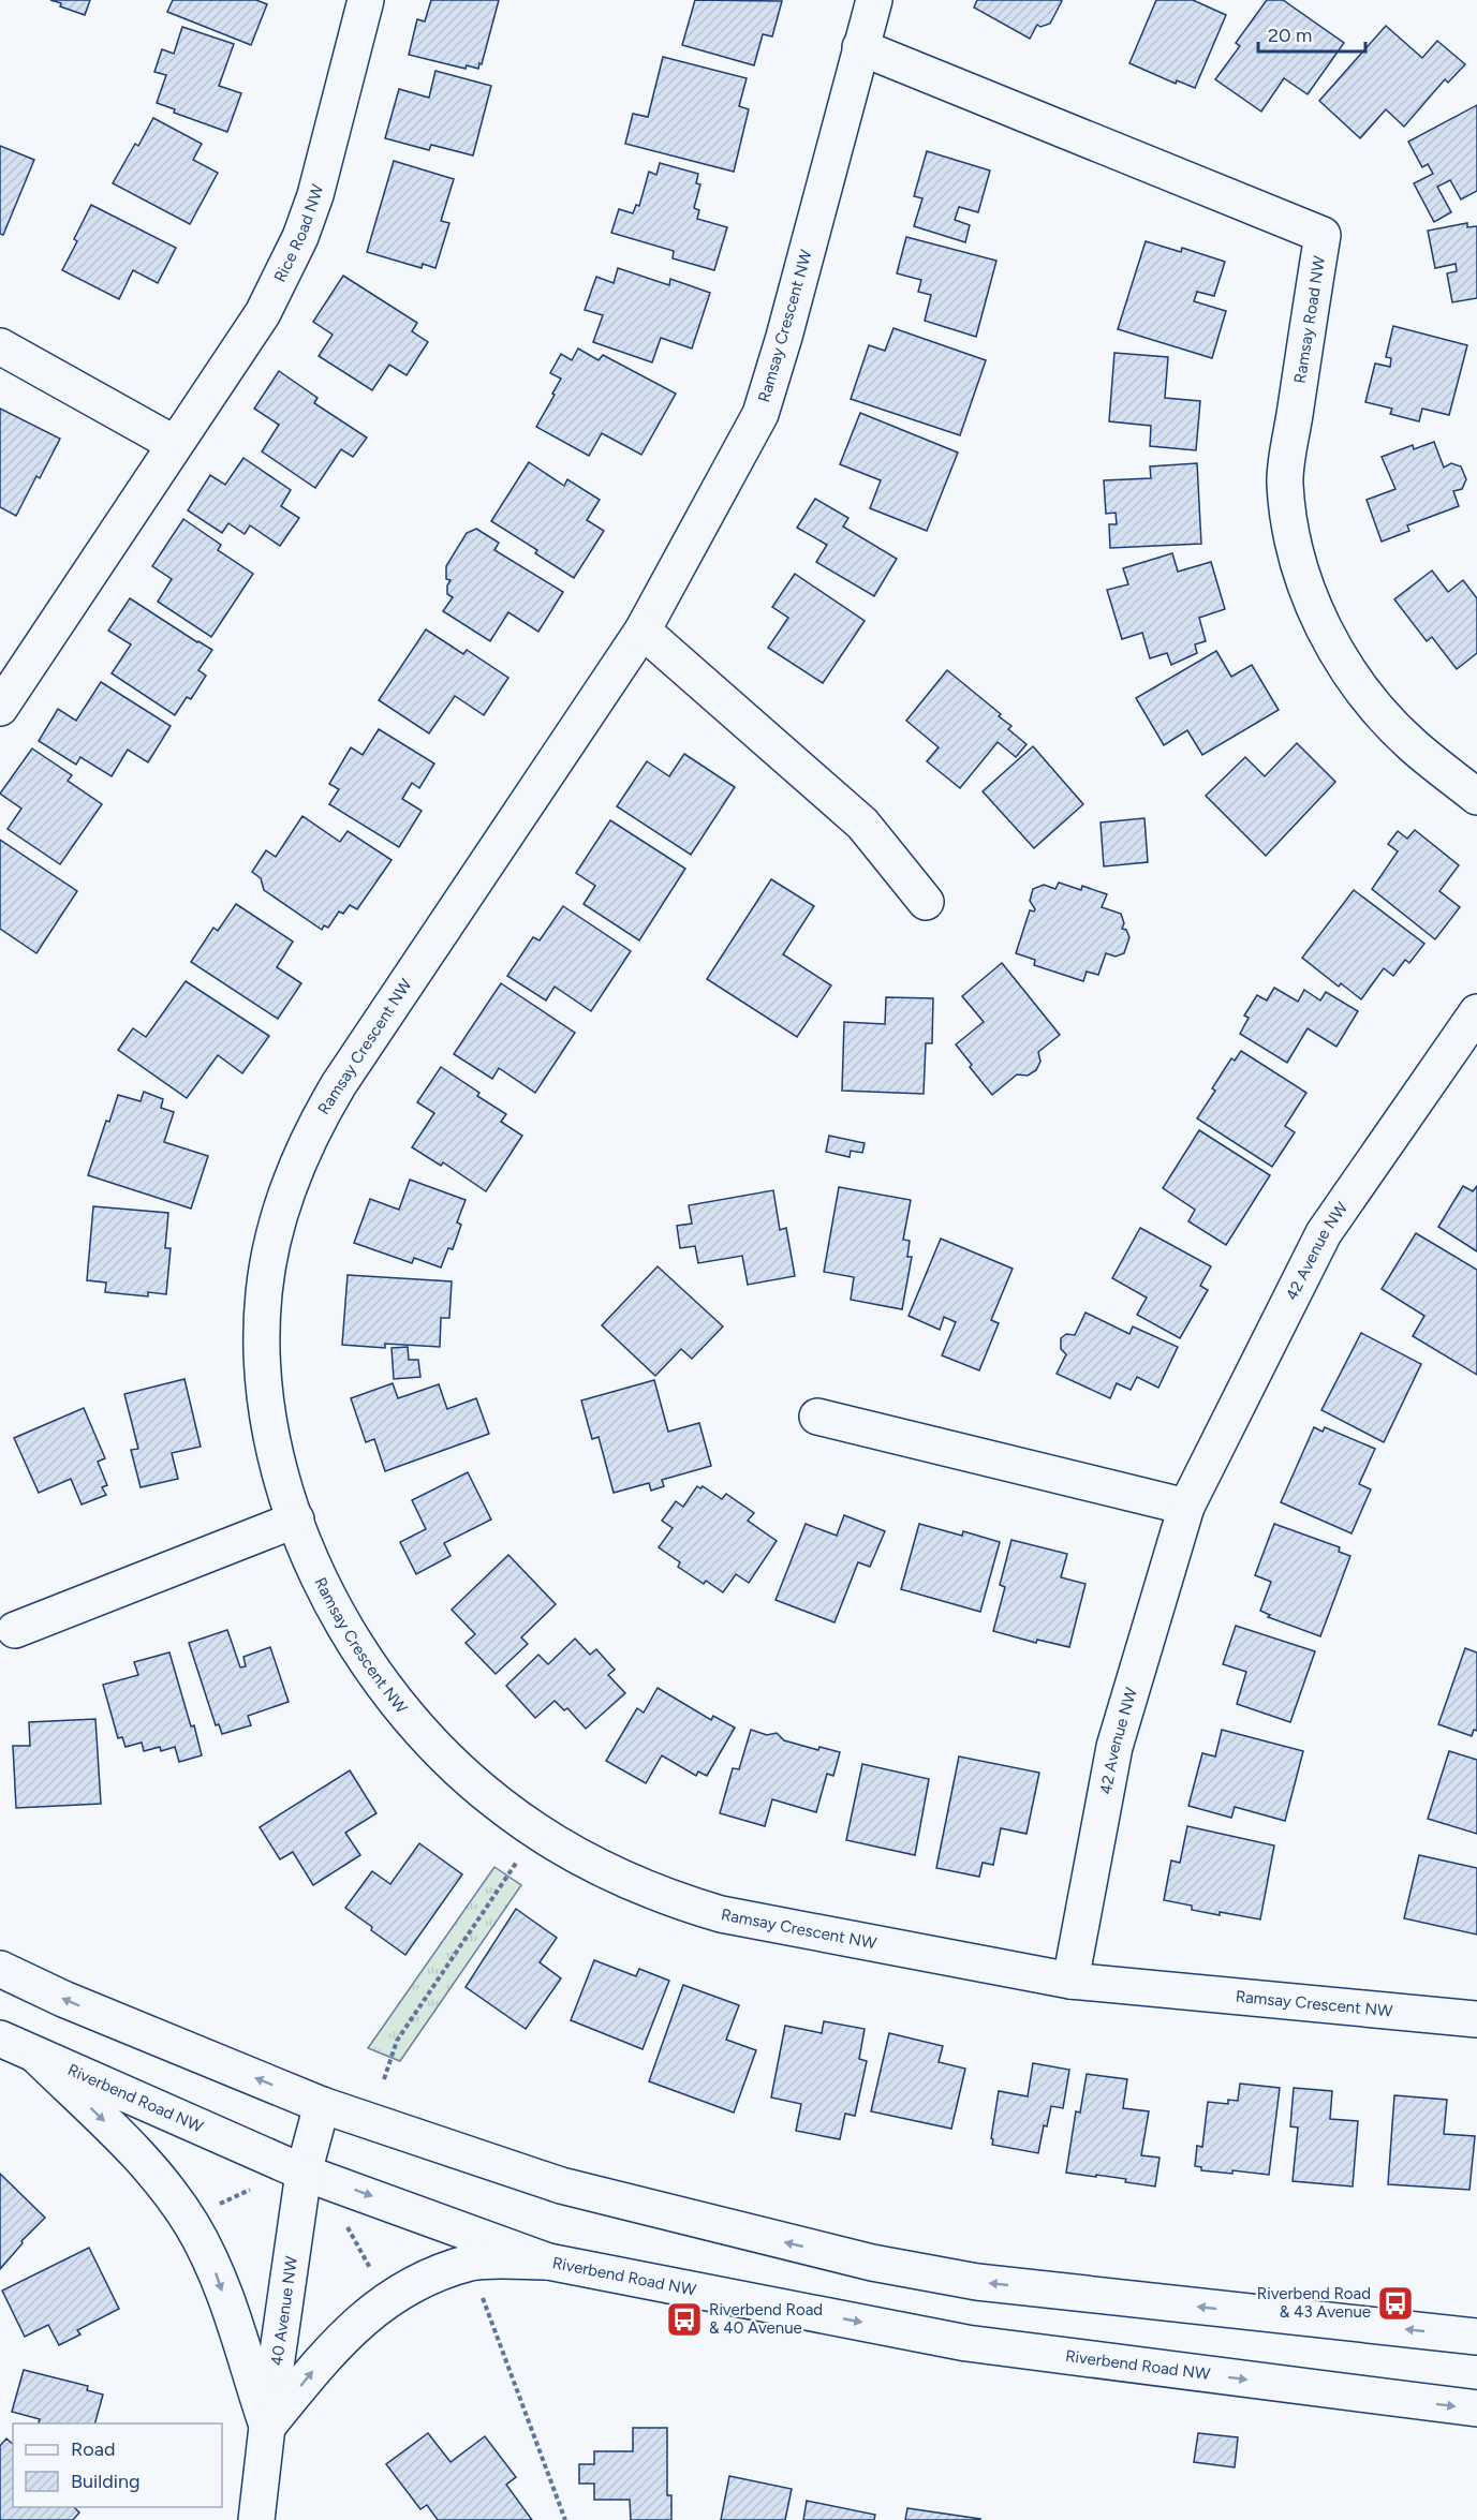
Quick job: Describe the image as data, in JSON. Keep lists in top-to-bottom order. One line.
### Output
{"streets":{"street":["Rice Road NW","Ramsay Road NW","Ramsay Crescent NW","42 Avenue NW","Riverbend Road NW","40 Avenue NW"]},"crossings":[["Ramsay Road NW","Ramsay Crescent NW"],["Ramsay Crescent NW","42 Avenue NW"],["Riverbend Road NW","40 Avenue NW"]],"places":{"bus stop":["Riverbend Road & 43 Avenue","Riverbend Road & 40 Avenue"]},"legend":["Road","Building"],"scale_bar":"20 m"}
